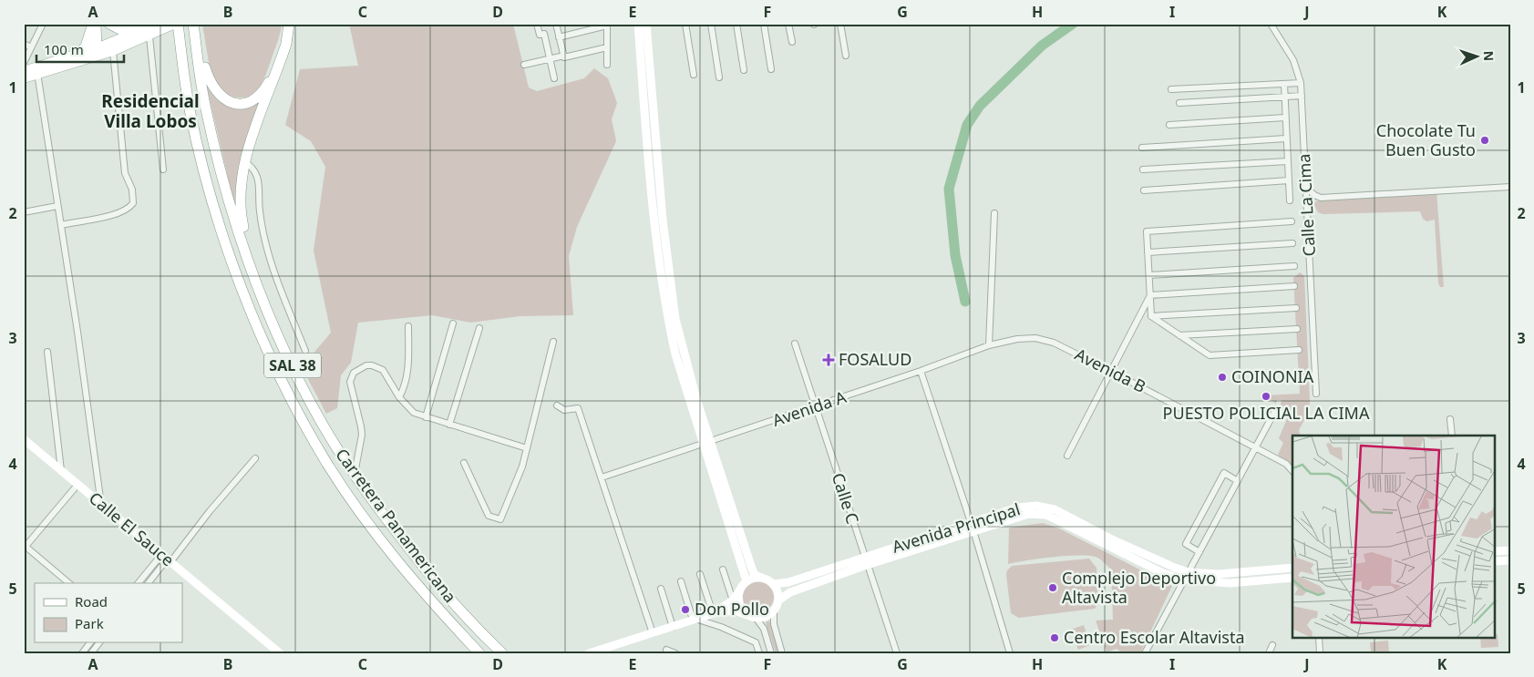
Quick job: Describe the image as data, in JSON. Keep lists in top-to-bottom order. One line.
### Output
{"streets":{"highway":["SAL 38","Carretera Panamericana"],"main road":["Avenida Principal","Calle El Sauce"],"street":["Calle La Cima","Avenida B","Avenida A","Calle C"]},"crossings":[["Avenida B","Avenida A"],["Avenida A","Calle C"],["Calle C","Avenida Principal"]],"districts":["Residencial Villa Lobos"],"places":{"other":["Chocolate Tu Buen Gusto","COINONIA","PUESTO POLICIAL LA CIMA","Complejo Deportivo Altavista","Don Pollo","Centro Escolar Altavista"],"health":["FOSALUD"]},"legend":["Road","Park"],"scale_bar":"100 m","north":"right","grid":{"columns":["A","B","C","D","E","F","G","H","I","J","K"],"rows":["1","2","3","4","5"]}}
